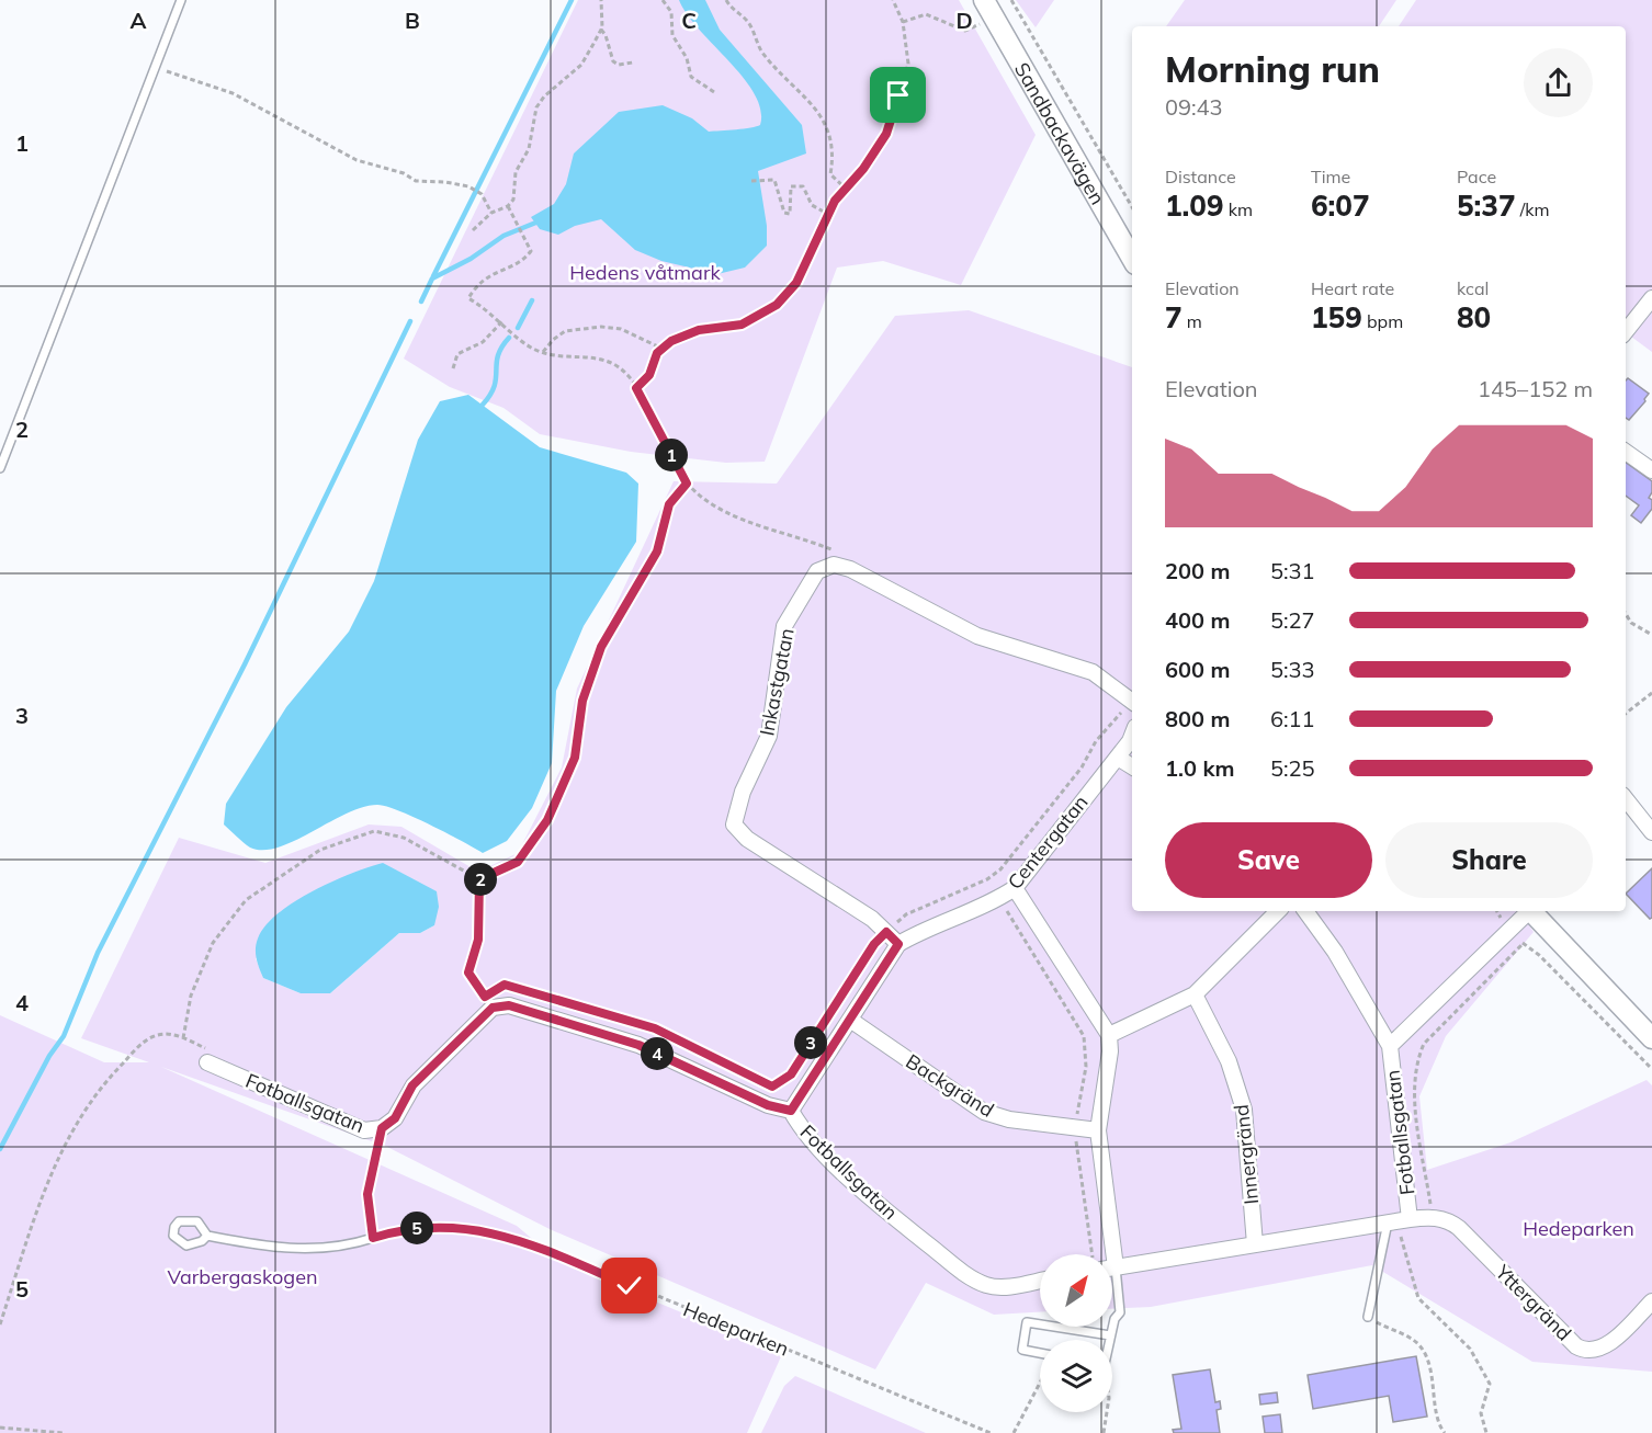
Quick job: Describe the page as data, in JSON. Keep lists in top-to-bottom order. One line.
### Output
{"streets":{"street":["Sandbackavägen","Inkastgatan","Centergatan","Backgränd","Fotballsgatan","Innergränd","Yttergränd"],"path":["Hedeparken"]},"crossings":[["Inkastgatan","Centergatan"],["Centergatan","Backgränd"],["Centergatan","Fotballsgatan"],["Fotballsgatan","Innergränd"],["Fotballsgatan","Yttergränd"]],"parks":["Hedens våtmark","Hedeparken","Varbergaskogen"],"north":"top right","page":{"heading":["Morning run","09:43"],"stats":[["Distance","1.09 km"],["Time","6:07"],["Pace","5:37 /km"],["Elevation","7 m"],["Heart rate","159 bpm"],["kcal","80"]],"chart":["Elevation","145–152 m"],"pins":["1","2","3","4","5"],"list":[{"name":"200 m","note":"5:31"},{"name":"400 m","note":"5:27"},{"name":"600 m","note":"5:33"},{"name":"800 m","note":"6:11"},{"name":"1.0 km","note":"5:25"}],"buttons":["Save","Share"]},"grid":{"columns":["A","B","C","D"],"rows":["1","2","3","4","5"]}}
